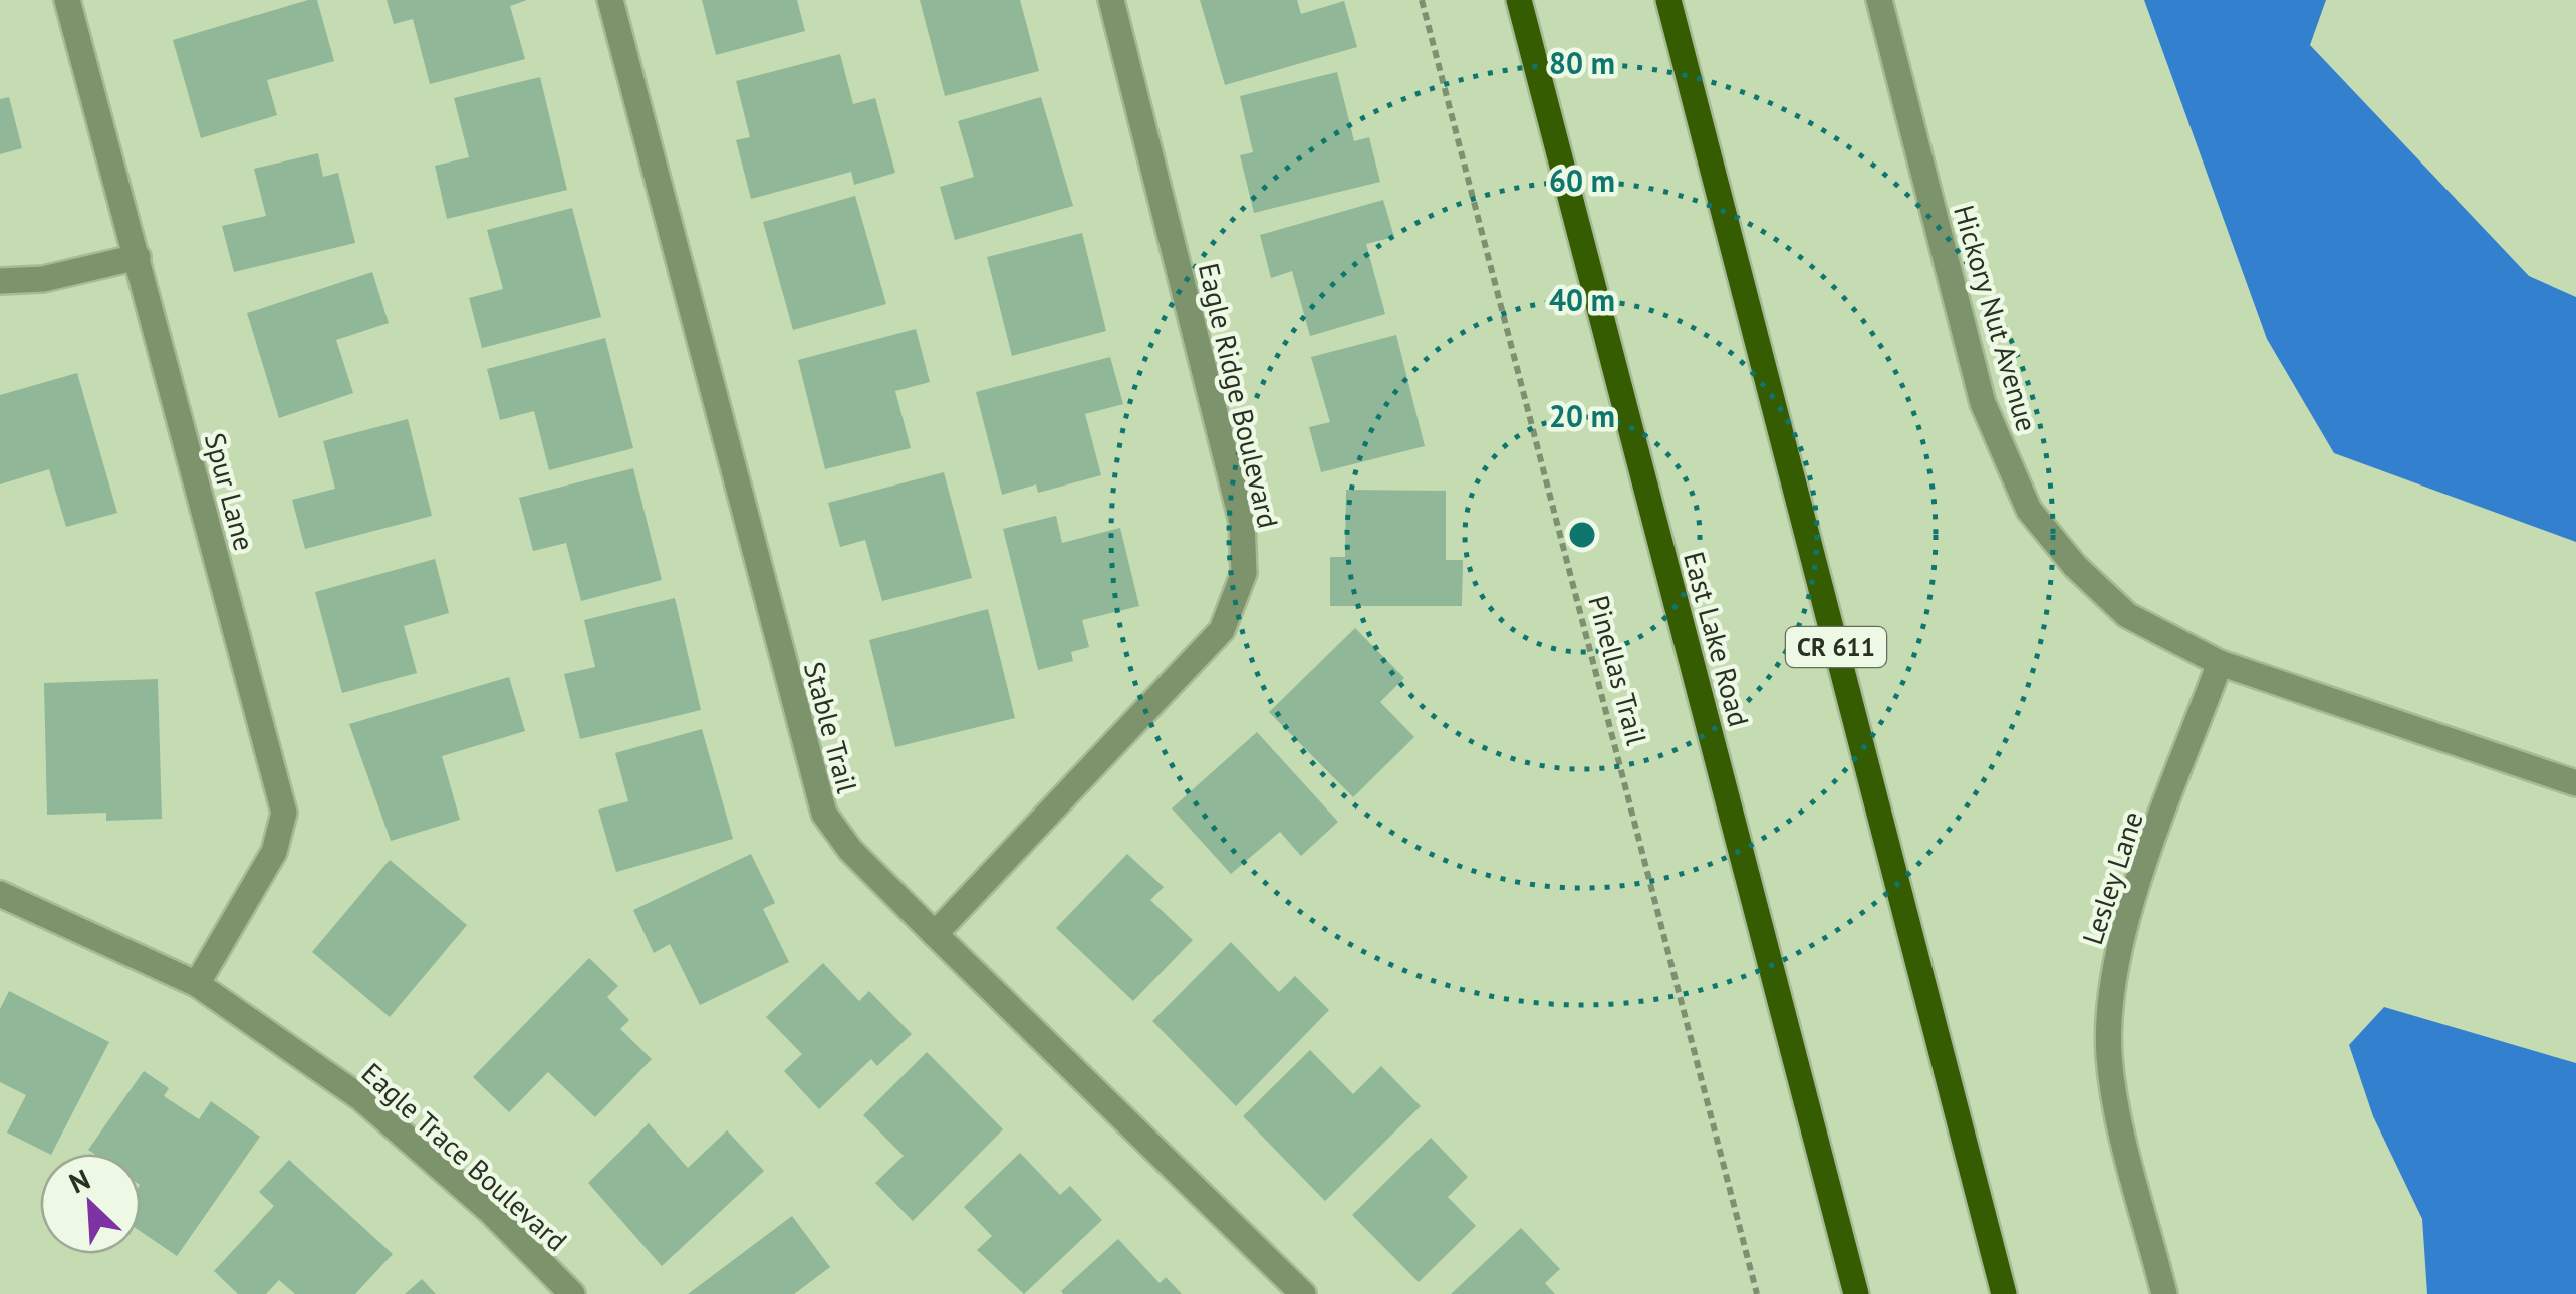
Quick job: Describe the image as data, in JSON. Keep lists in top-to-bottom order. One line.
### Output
{"streets":{"main road":["East Lake Road","CR 611"],"street":["Hickory Nut Avenue","Eagle Ridge Boulevard","Spur Lane","Stable Trail","Lesley Lane","Eagle Trace Boulevard"],"path":["Pinellas Trail"]},"crossings":[["Hickory Nut Avenue","Lesley Lane"],["Eagle Ridge Boulevard","Stable Trail"],["Spur Lane","Eagle Trace Boulevard"]],"north":"top left","rings":["80 m","60 m","40 m","20 m"]}
